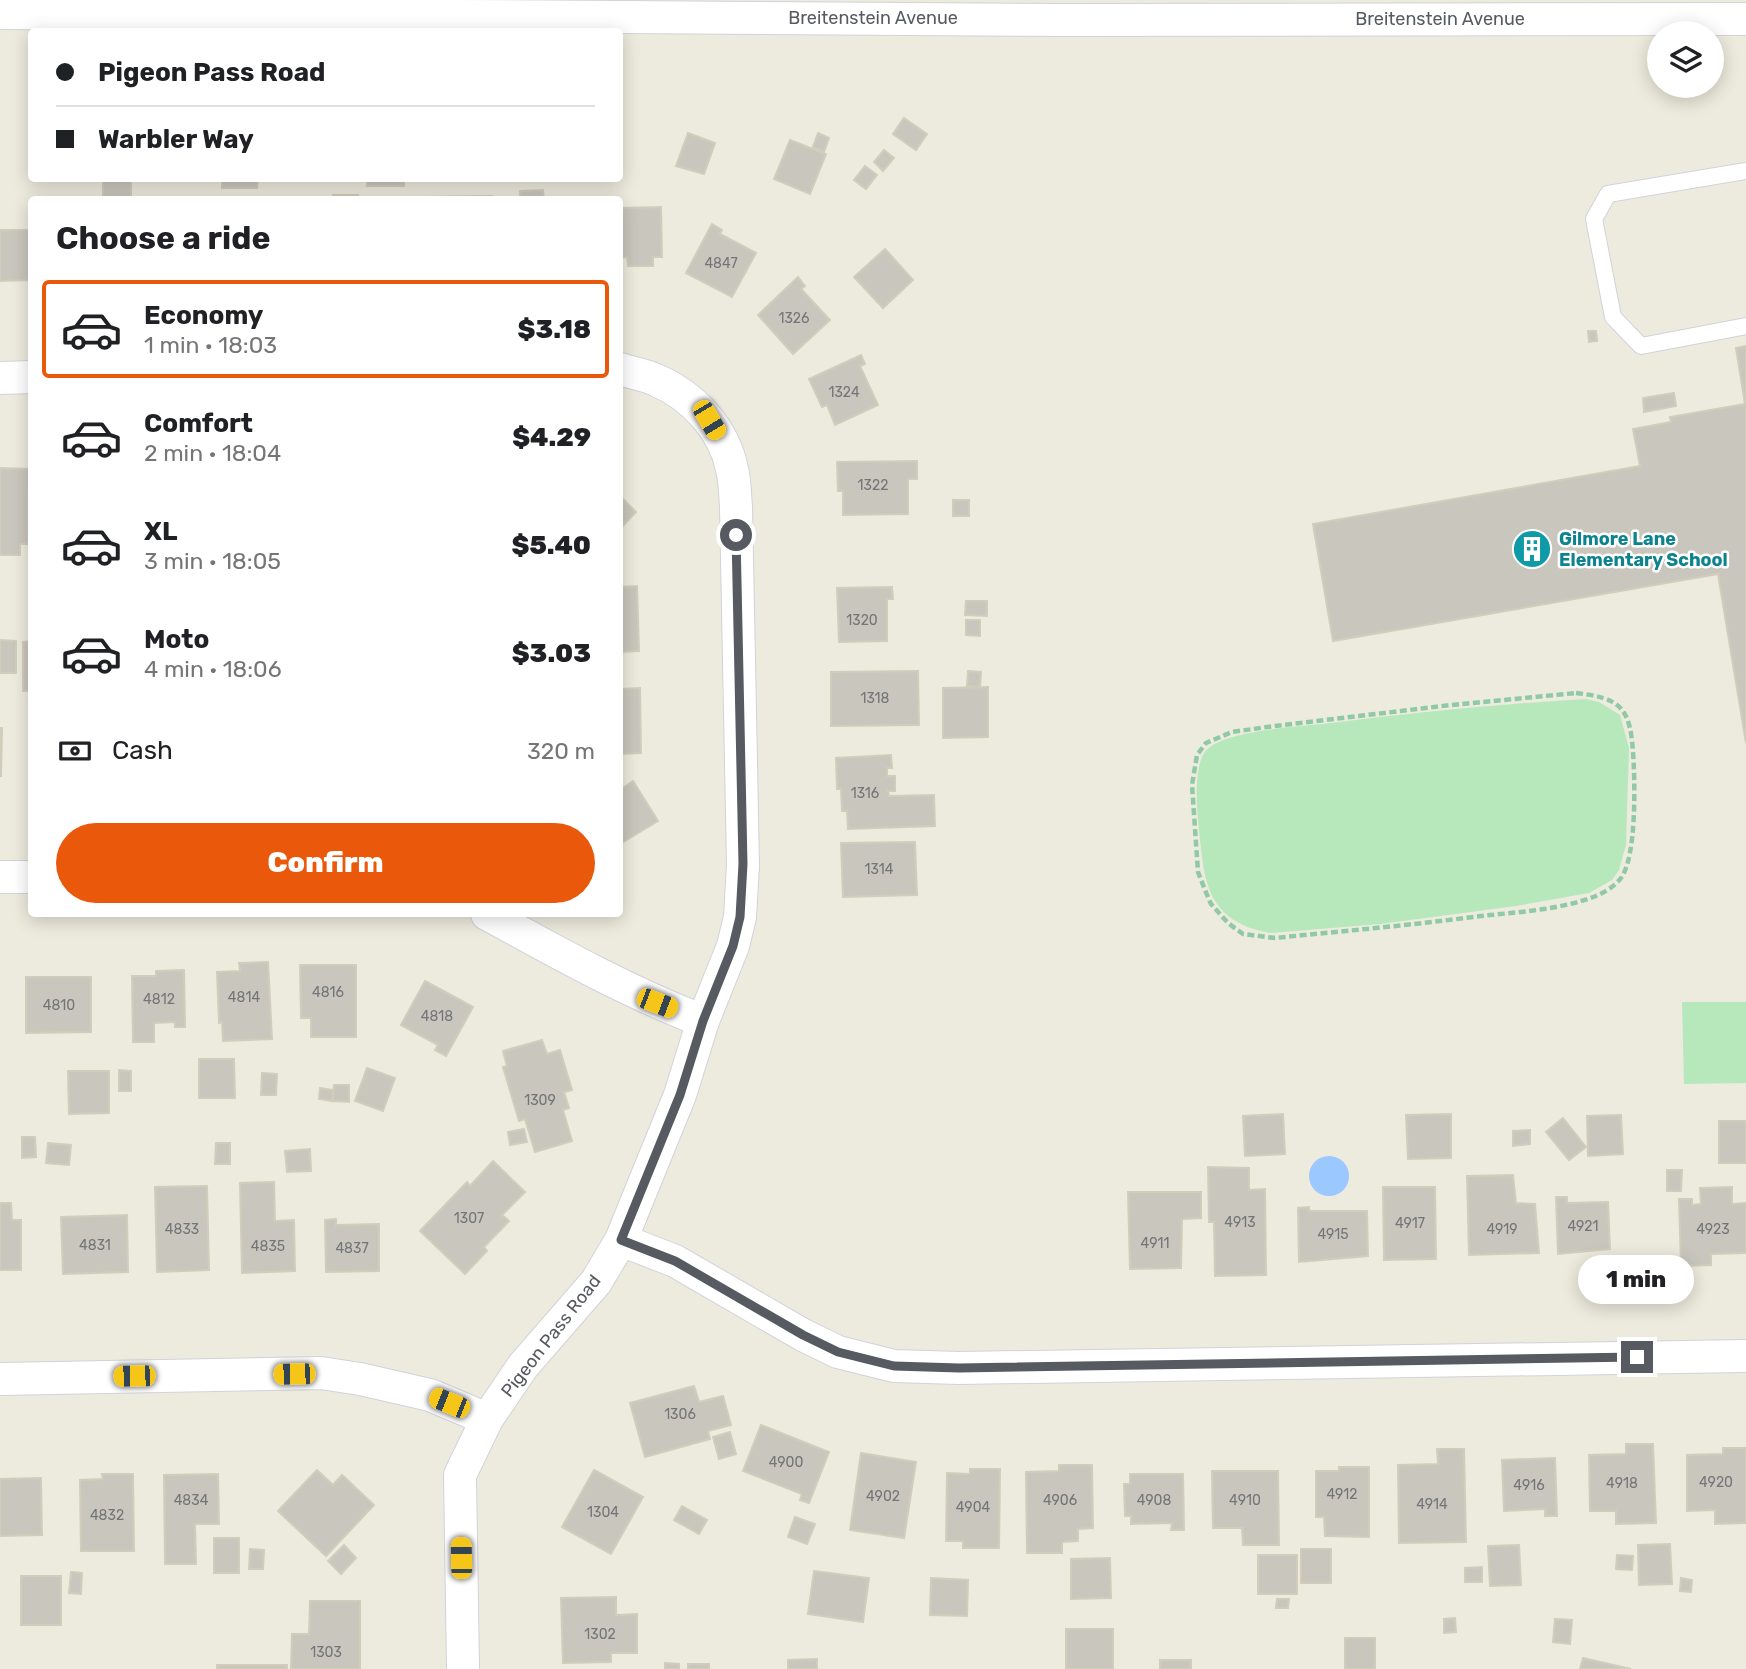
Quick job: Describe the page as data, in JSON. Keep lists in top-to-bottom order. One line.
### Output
{"streets":{"street":["Breitenstein Avenue","Pigeon Pass Road"]},"places":{"building":["Gilmore Lane Elementary School"]},"house_numbers":["4847","1326","1324","1322","1320","1318","1316","1314","4816","4814","4812","4810","4818","1309","1307","4913","4917","4921","4833","4919","4923","4915","4911","4831","4835","4837","1306","4900","4920","4918","4916","4912","4902","4834","4906","4908","4910","4914","4904","1304","4832","1302","1303"],"page":{"banner":["Pigeon Pass Road","Warbler Way"],"heading":"Choose a ride","list":[{"name":"Economy","note":"1 min · 18:03","value":"$3.18"},{"name":"Comfort","note":"2 min · 18:04","value":"$4.29"},{"name":"XL","note":"3 min · 18:05","value":"$5.40"},{"name":"Moto","note":"4 min · 18:06","value":"$3.03"}],"pay":["Cash","320 m"],"buttons":"Confirm","bubble":"1 min"}}
